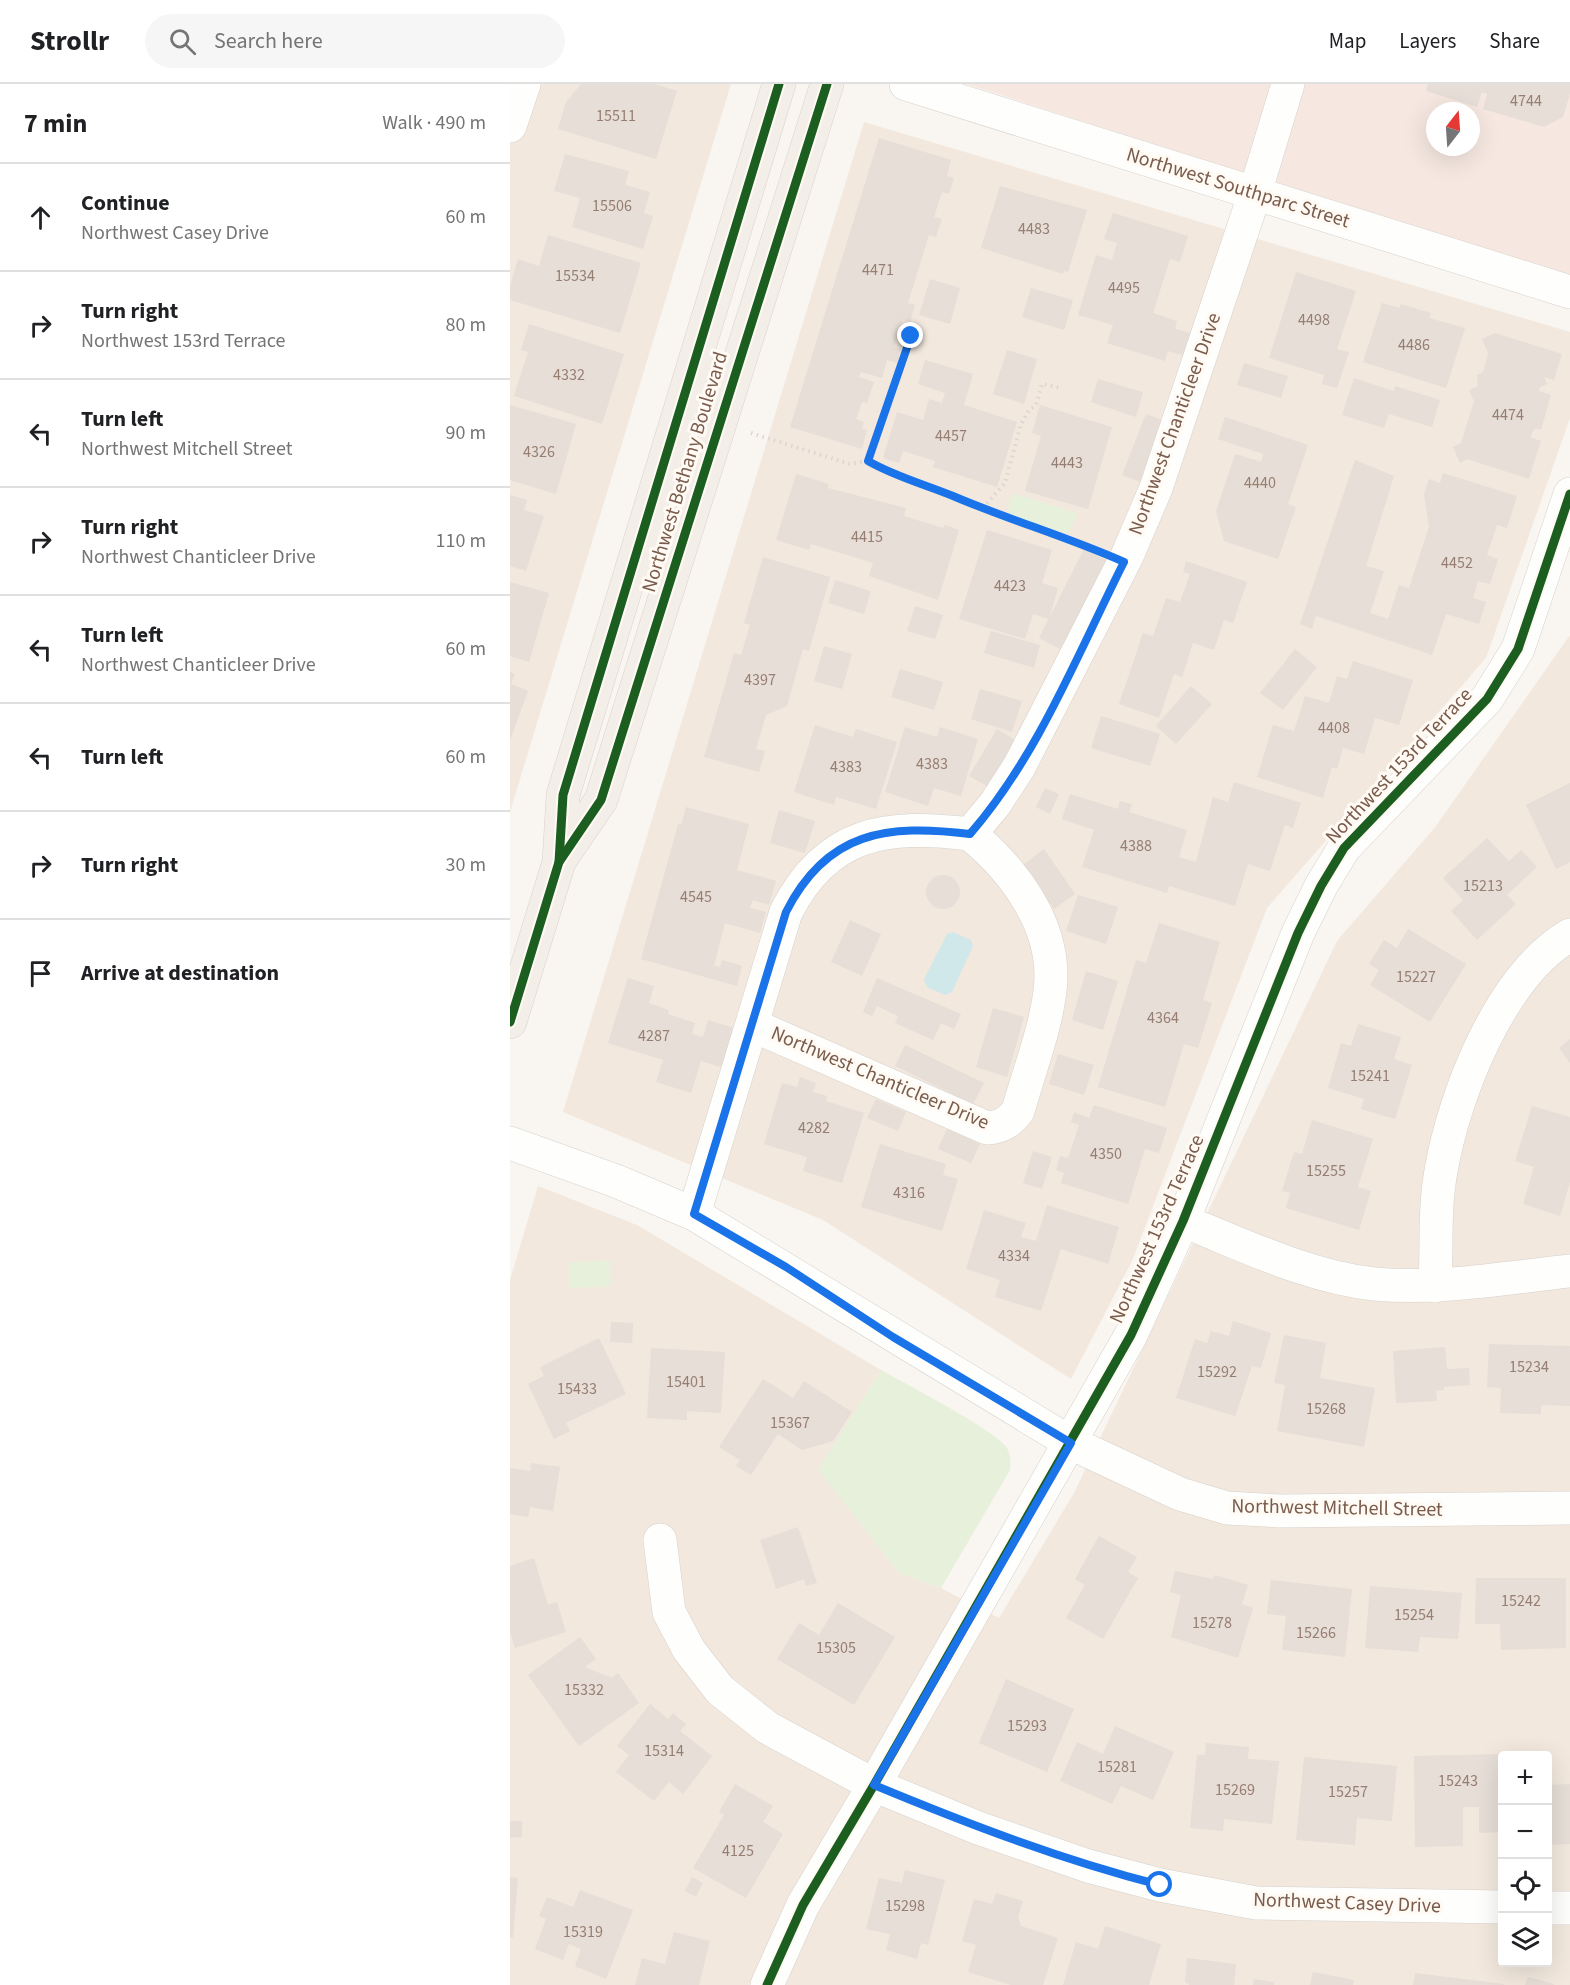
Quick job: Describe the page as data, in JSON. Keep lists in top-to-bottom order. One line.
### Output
{"streets":{"main road":["Northwest Bethany Boulevard"],"street":["Northwest Southparc Street","Northwest Chanticleer Drive","Northwest 153rd Terrace","Northwest Mitchell Street","Northwest Casey Drive"]},"crossings":[["Northwest Southparc Street","Northwest Chanticleer Drive"],["Northwest Chanticleer Drive","Northwest Mitchell Street"],["Northwest 153rd Terrace","Northwest Mitchell Street"],["Northwest 153rd Terrace","Northwest Casey Drive"]],"house_numbers":["4744","15511","15506","4483","4471","15534","4495","4498","4486","4332","4474","4457","4326","4443","4440","4415","4452","4423","4397","4408","4383","4383","4388","15213","4545","15227","4364","4287","15241","4282","4350","15255","4316","4334","15234","15292","15401","15433","15268","15367","15242","15254","15278","15266","15305","15332","15293","15314","15281","15243","15269","15257","4125","15298","15319"],"north":"top","page":{"header":"Strollr","search":"Search here","nav":["Map","Layers","Share"],"heading":["7 min","Walk · 490 m"],"list":[["Continue","Northwest Casey Drive","60 m"],["Turn right","Northwest 153rd Terrace","80 m"],["Turn left","Northwest Mitchell Street","90 m"],["Turn right","Northwest Chanticleer Drive","110 m"],["Turn left","Northwest Chanticleer Drive","60 m"],["Turn left","60 m"],["Turn right","30 m"],"Arrive at destination"],"map_buttons":["+","−"]}}
